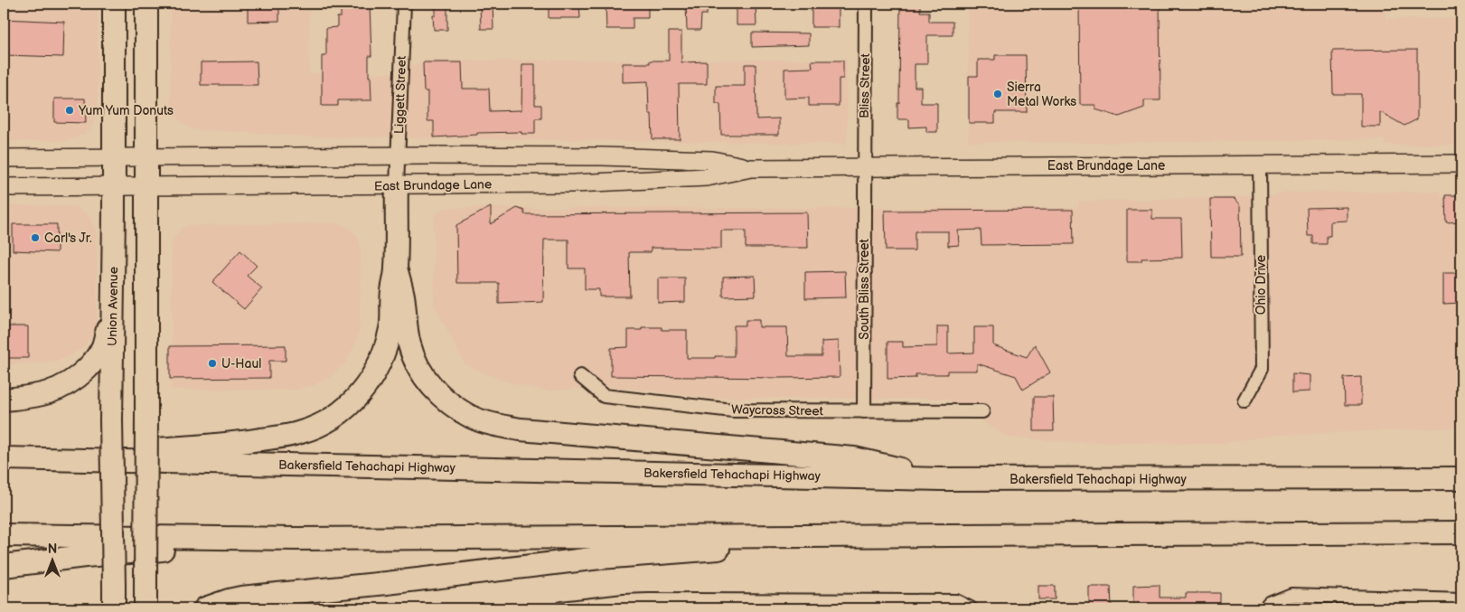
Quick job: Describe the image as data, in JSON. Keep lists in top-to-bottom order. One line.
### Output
{"streets":{"highway":["Union Avenue","Bakersfield Tehachapi Highway"],"main road":["East Brundage Lane"],"street":["Bliss Street","Liggett Street","Ohio Drive","South Bliss Street","Waycross Street"]},"crossings":[["Bliss Street","East Brundage Lane"],["Bliss Street","South Bliss Street"],["Liggett Street","East Brundage Lane"],["East Brundage Lane","Ohio Drive"],["East Brundage Lane","South Bliss Street"],["East Brundage Lane","Union Avenue"],["South Bliss Street","Waycross Street"]],"places":["Sierra Metal Works","Yum Yum Donuts","Carl's Jr.","U-Haul"],"north":"top"}
